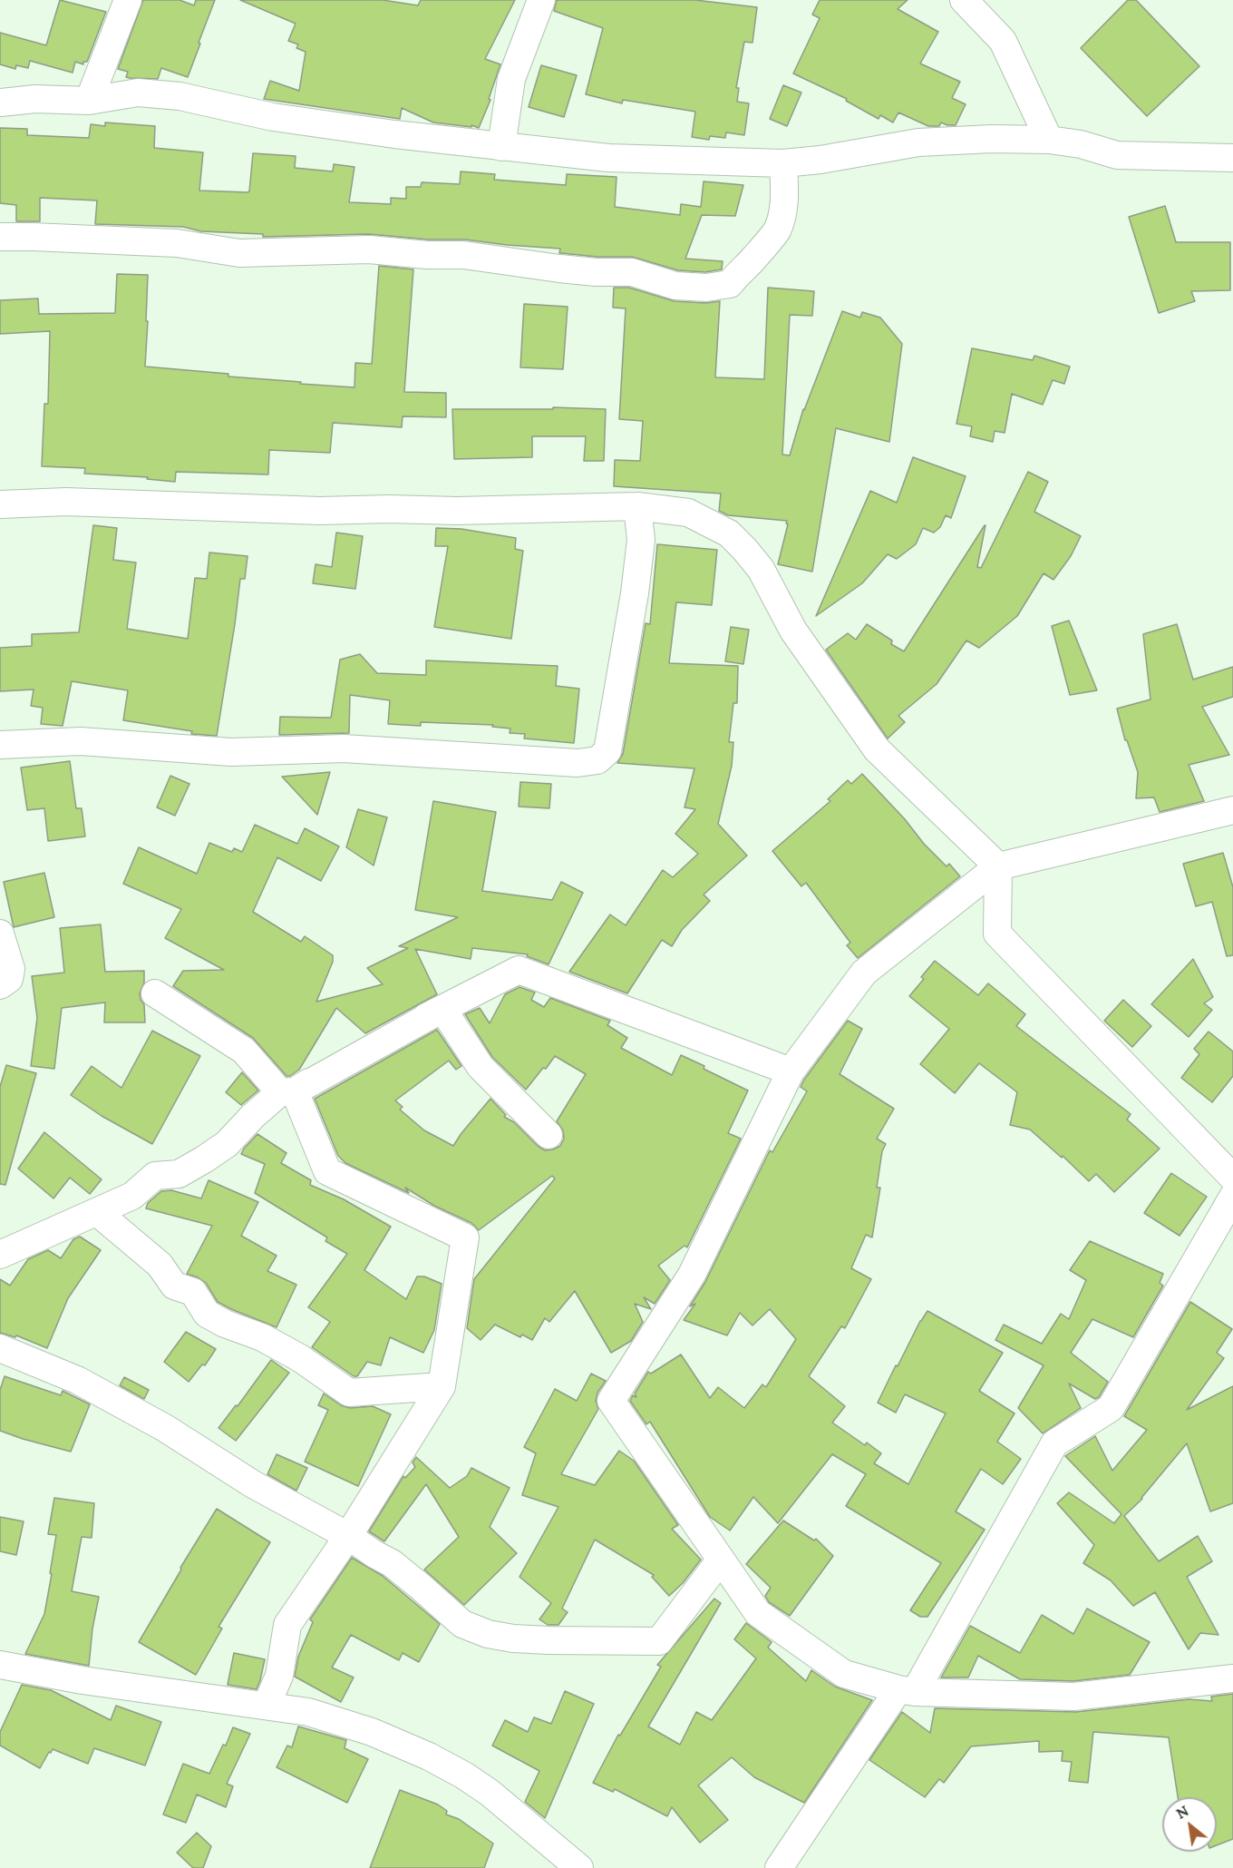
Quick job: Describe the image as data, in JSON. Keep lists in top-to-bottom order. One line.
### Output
{"north":"top left"}
